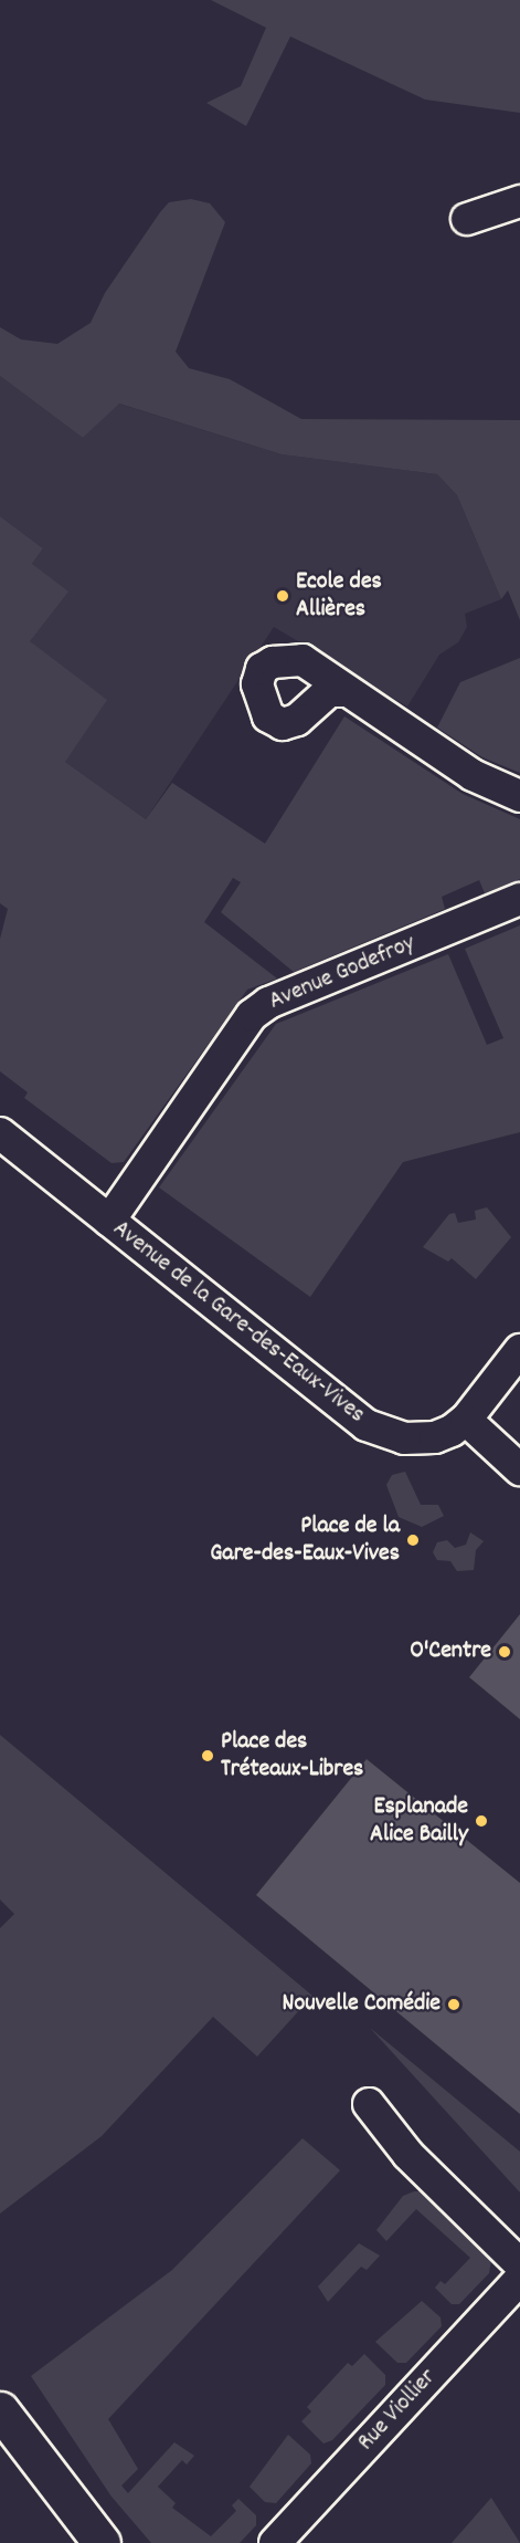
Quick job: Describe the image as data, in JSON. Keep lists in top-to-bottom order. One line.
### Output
{"streets":{"street":["Avenue Godefroy","Avenue de la Gare-des-Eaux-Vives","Rue Viollier"]},"crossings":[["Avenue Godefroy","Avenue de la Gare-des-Eaux-Vives"]],"places":["Ecole des Allières","Place de la Gare-des-Eaux-Vives","O'Centre","Place des Tréteaux-Libres","Esplanade Alice Bailly","Nouvelle Comédie"]}
